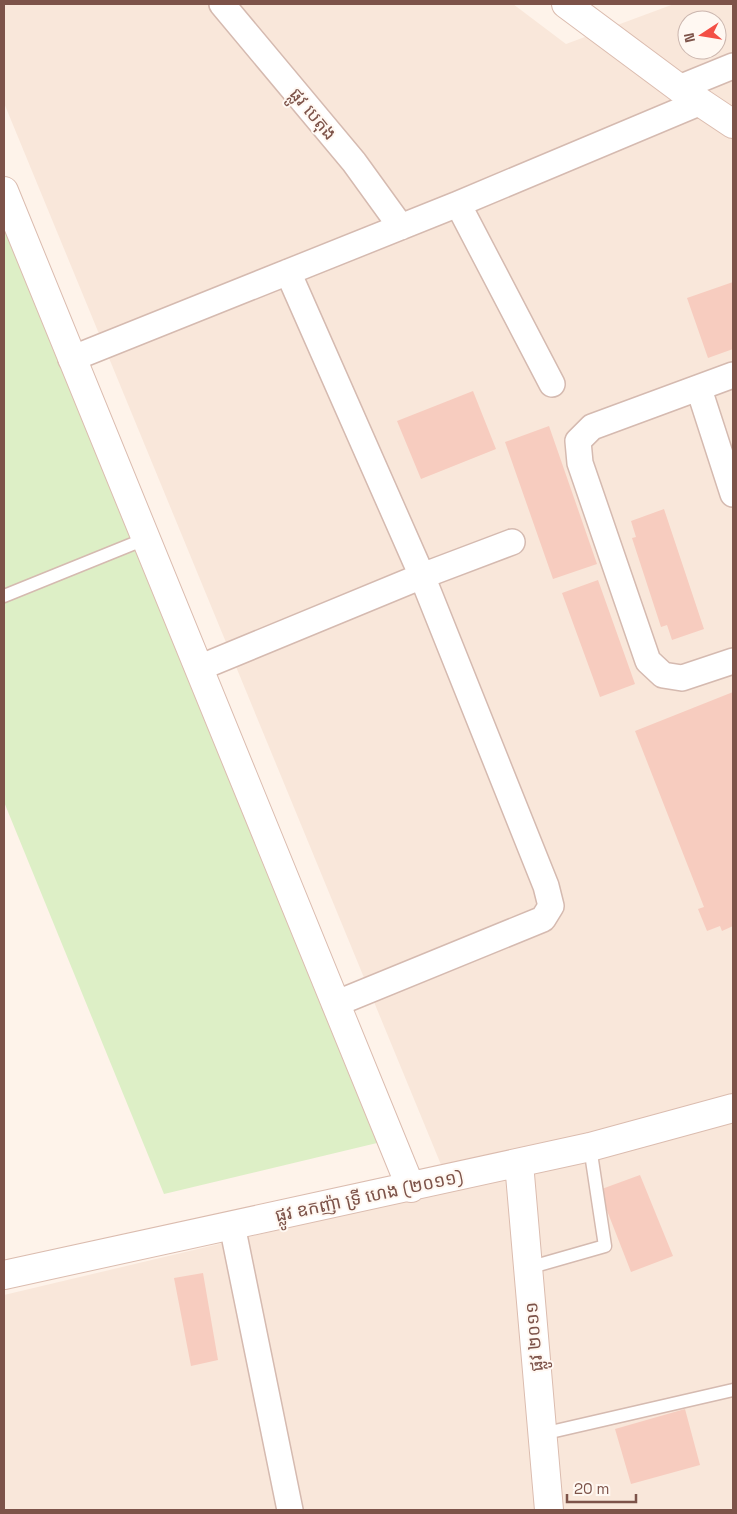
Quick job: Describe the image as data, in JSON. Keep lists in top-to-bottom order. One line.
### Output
{"streets":{"main road":["ផ្លូវ ឧកញ៉ា ទ្រី ហេង (២០១១)","ផ្លូវ ២០១១"],"street":["ផ្លូវ បេតុង"]},"crossings":[["ផ្លូវ ឧកញ៉ា ទ្រី ហេង (២០១១)","ផ្លូវ ២០១១"]],"scale_bar":"20 m","north":"left"}
